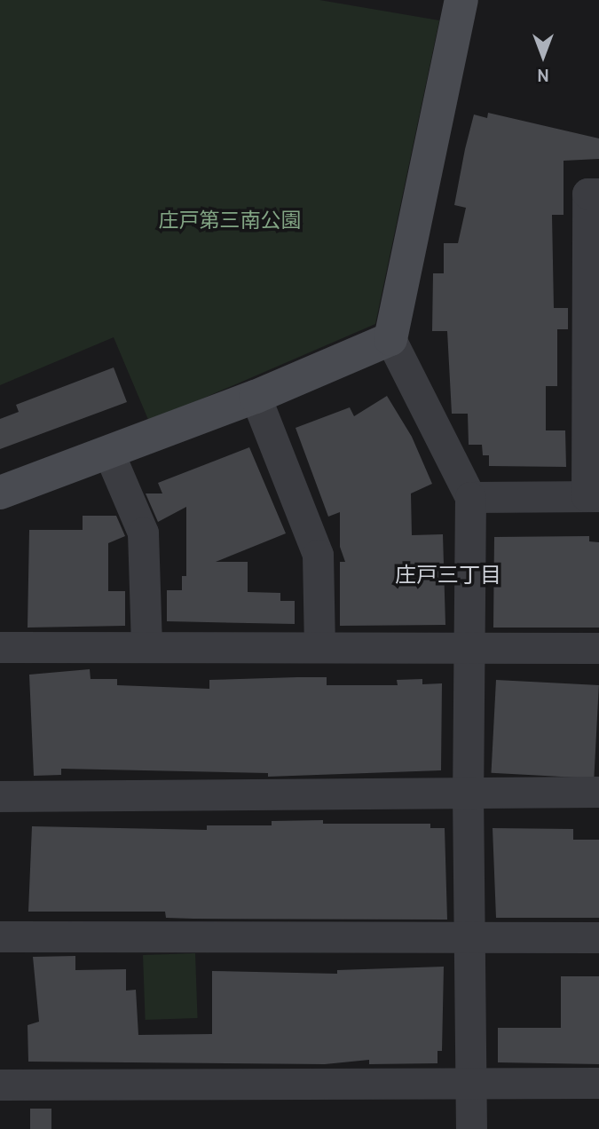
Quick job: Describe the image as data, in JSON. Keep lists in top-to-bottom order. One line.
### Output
{"districts":["庄戸三丁目"],"parks":["庄戸第三南公園"],"north":"bottom"}
